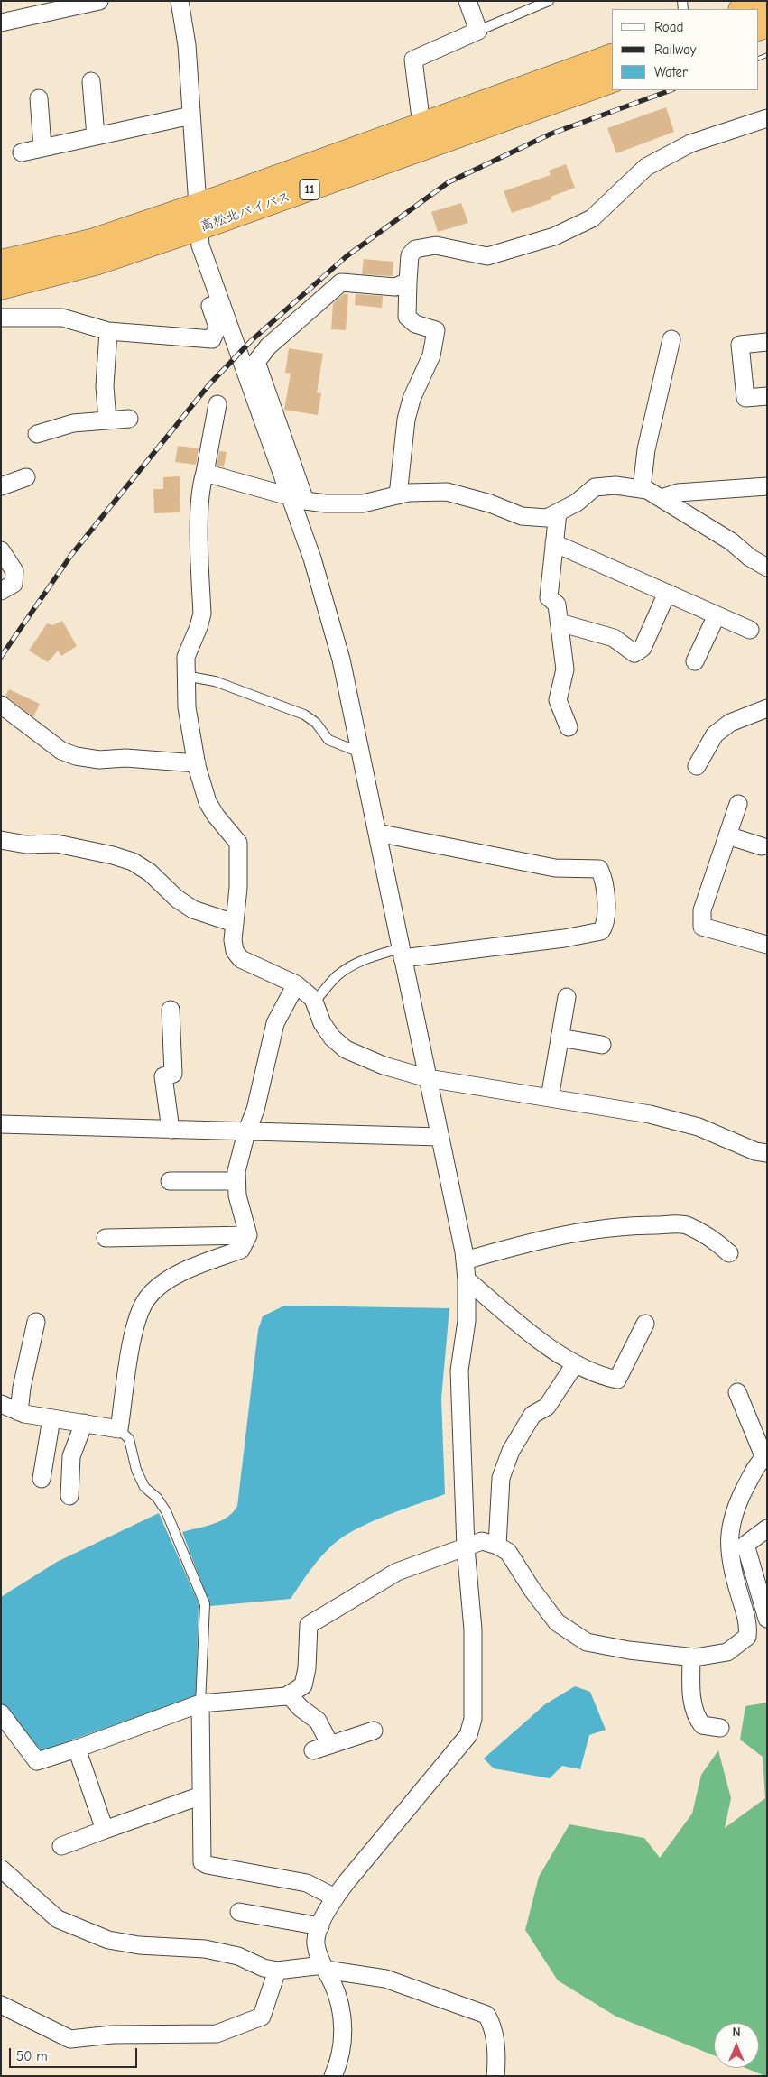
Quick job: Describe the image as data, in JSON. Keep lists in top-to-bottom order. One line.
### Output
{"streets":{"highway":["11","高松北バイパス"]},"legend":["Road","Railway","Water"],"scale_bar":"50 m","north":"top"}
